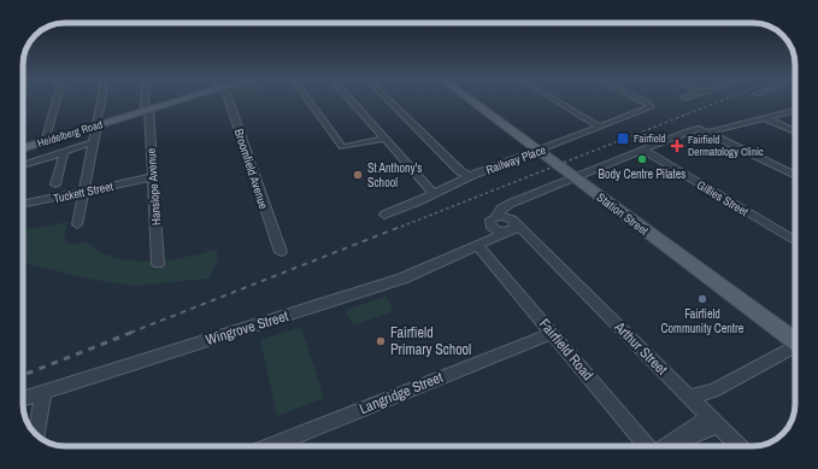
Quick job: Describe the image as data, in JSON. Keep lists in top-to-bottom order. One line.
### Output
{"streets":{"main road":["Heidelberg Road","Station Street"],"street":["Railway Place","Broomfield Avenue","Hanslope Avenue","Tuckett Street","Gillies Street","Wingrove Street","Arthur Street","Fairfield Road","Langridge Street"]},"crossings":[["Heidelberg Road","Hanslope Avenue"],["Railway Place","Station Street"],["Hanslope Avenue","Tuckett Street"],["Wingrove Street","Arthur Street"],["Wingrove Street","Fairfield Road"],["Fairfield Road","Langridge Street"]],"places":{"transit":["Fairfield"],"health":["Fairfield Dermatology Clinic"],"other":["Body Centre Pilates","St Anthony's School","Fairfield Community Centre","Fairfield Primary School"]}}
